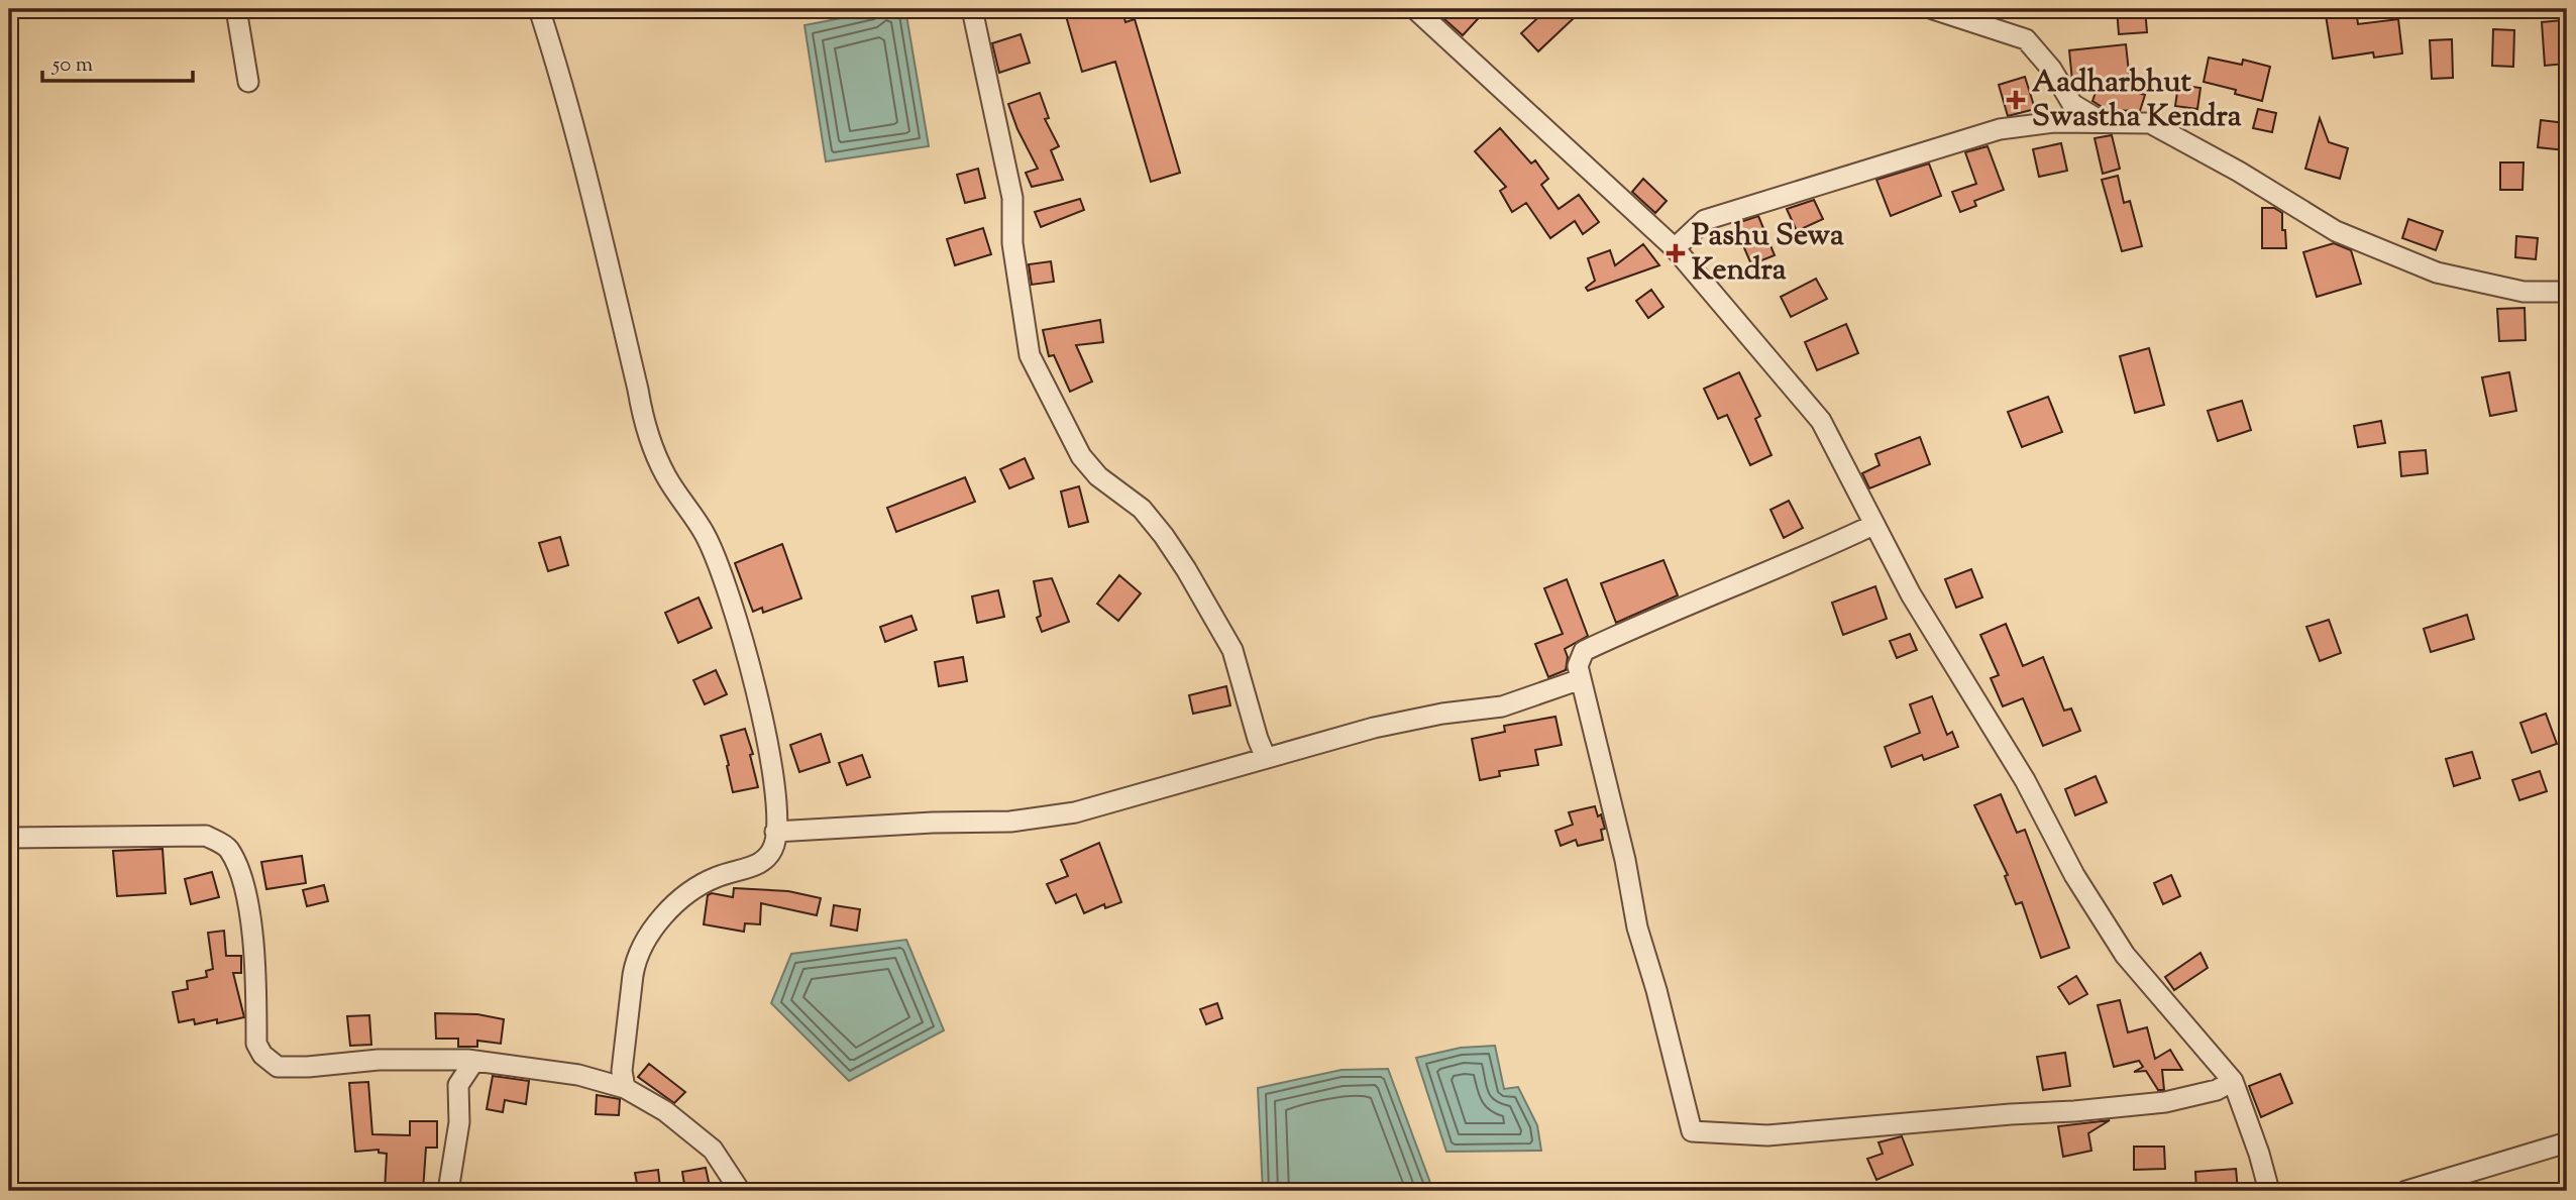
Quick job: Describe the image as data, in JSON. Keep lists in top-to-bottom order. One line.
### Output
{"places":{"health":["Aadharbhut Swastha Kendra","Pashu Sewa Kendra"]},"scale_bar":"50 m"}
